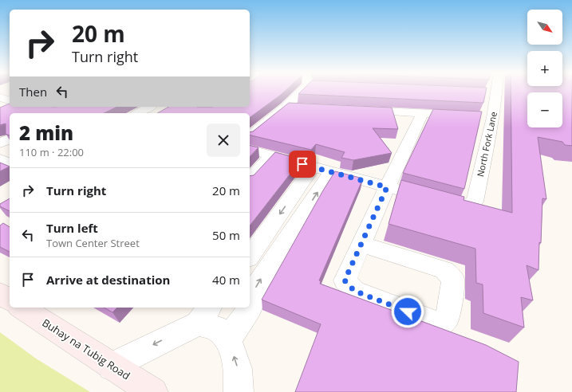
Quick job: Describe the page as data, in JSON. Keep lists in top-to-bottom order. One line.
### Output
{"streets":{"main road":["Buhay na Tubig Road"],"street":["North Fork Lane"]},"north":"bottom right","page":{"map_buttons":["+","−"],"turn":["20 m","Turn right"],"then":"Then","heading":["2 min","110 m · 22:00"],"list":[{"name":"Turn right","value":"20 m"},{"name":"Turn left","note":"Town Center Street","value":"50 m"},{"name":"Arrive at destination","value":"40 m"}]}}
